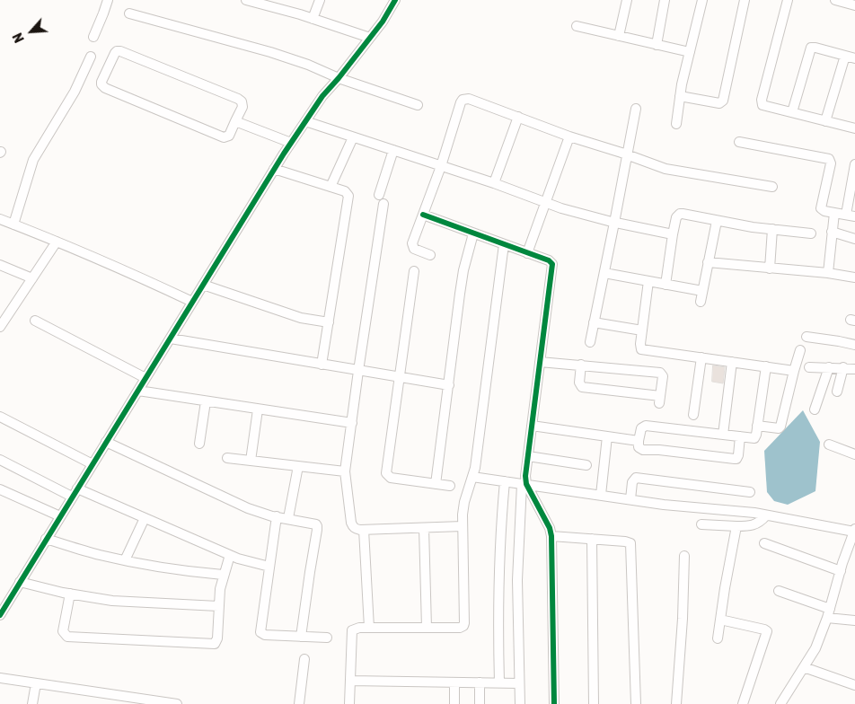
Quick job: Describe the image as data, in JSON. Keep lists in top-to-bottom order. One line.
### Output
{"north":"bottom left"}
